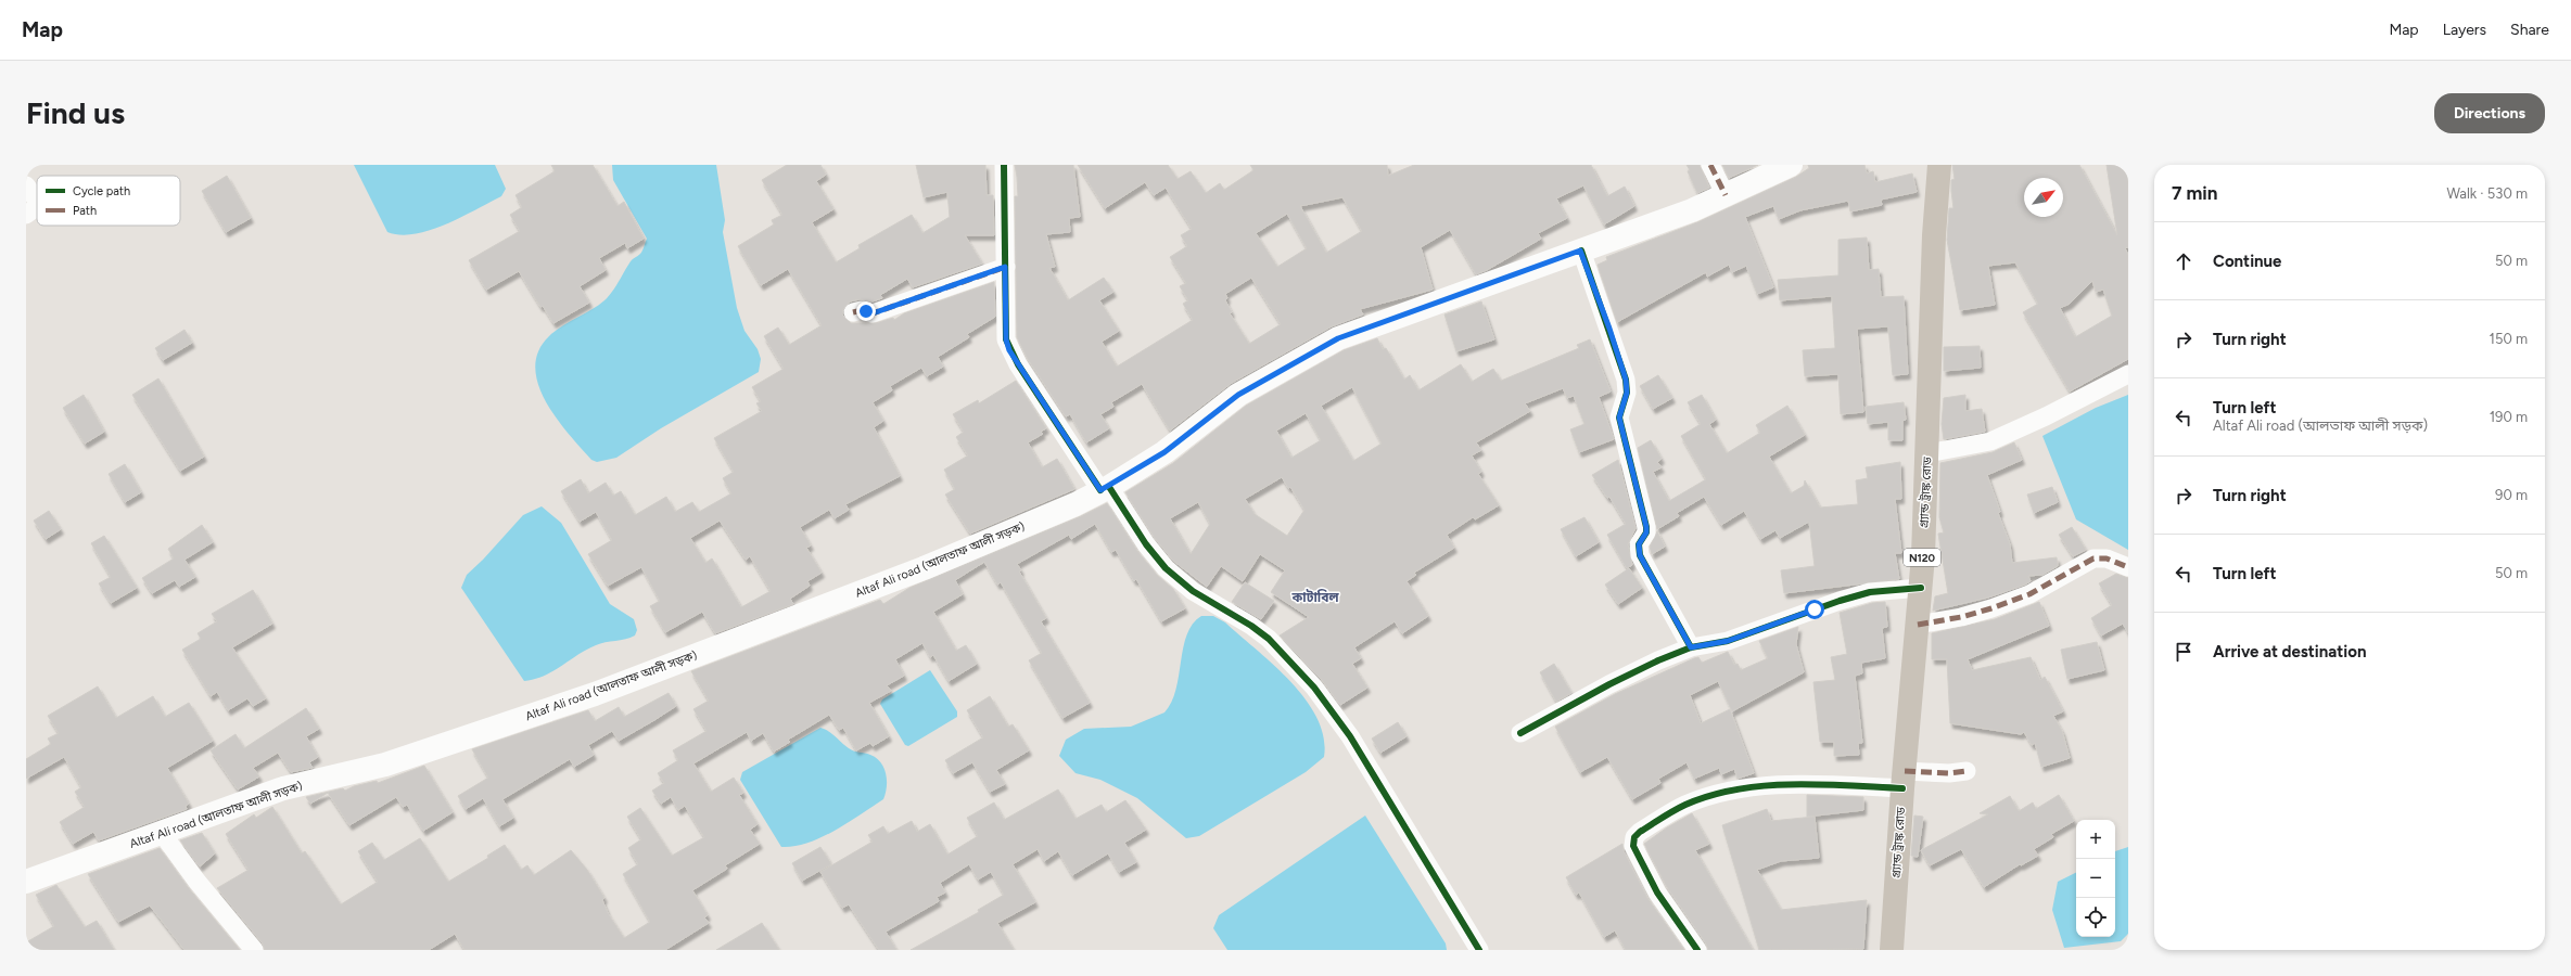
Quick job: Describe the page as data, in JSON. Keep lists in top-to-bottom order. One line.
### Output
{"streets":{"highway":["গ্র্যান্ড ট্রাঙ্ক রোড","N120"],"main road":["Altaf Ali road (আলতাফ আলী সড়ক)"]},"districts":["কাটাবিল"],"legend":["Cycle path","Path"],"north":"top right","page":{"header":"Map","nav":["Map","Layers","Share"],"buttons":"Directions","title":"Find us","heading":["7 min","Walk · 530 m"],"list":[["Continue","50 m"],["Turn right","150 m"],["Turn left","Altaf Ali road (আলতাফ আলী সড়ক)","190 m"],["Turn right","90 m"],["Turn left","50 m"],"Arrive at destination"],"map_buttons":["+","−"]}}
